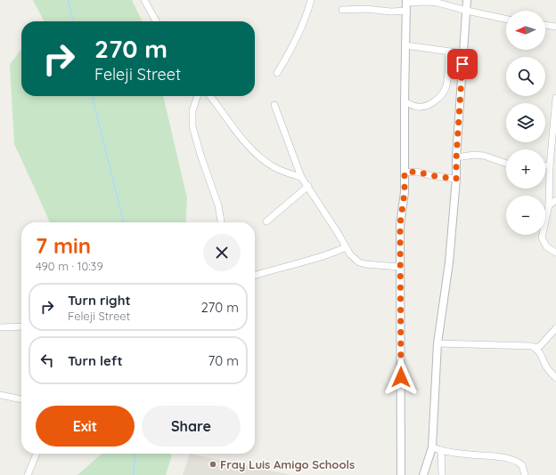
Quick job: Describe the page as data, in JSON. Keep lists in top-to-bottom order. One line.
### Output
{"places":["Fray Luis Amigo Schools"],"north":"left","page":{"map_buttons":["+","−"],"turn":["270 m","Feleji Street"],"heading":["7 min","490 m · 10:39"],"list":[{"name":"Turn right","note":"Feleji Street","value":"270 m"},{"name":"Turn left","value":"70 m"}],"buttons":["Exit","Share"]}}
